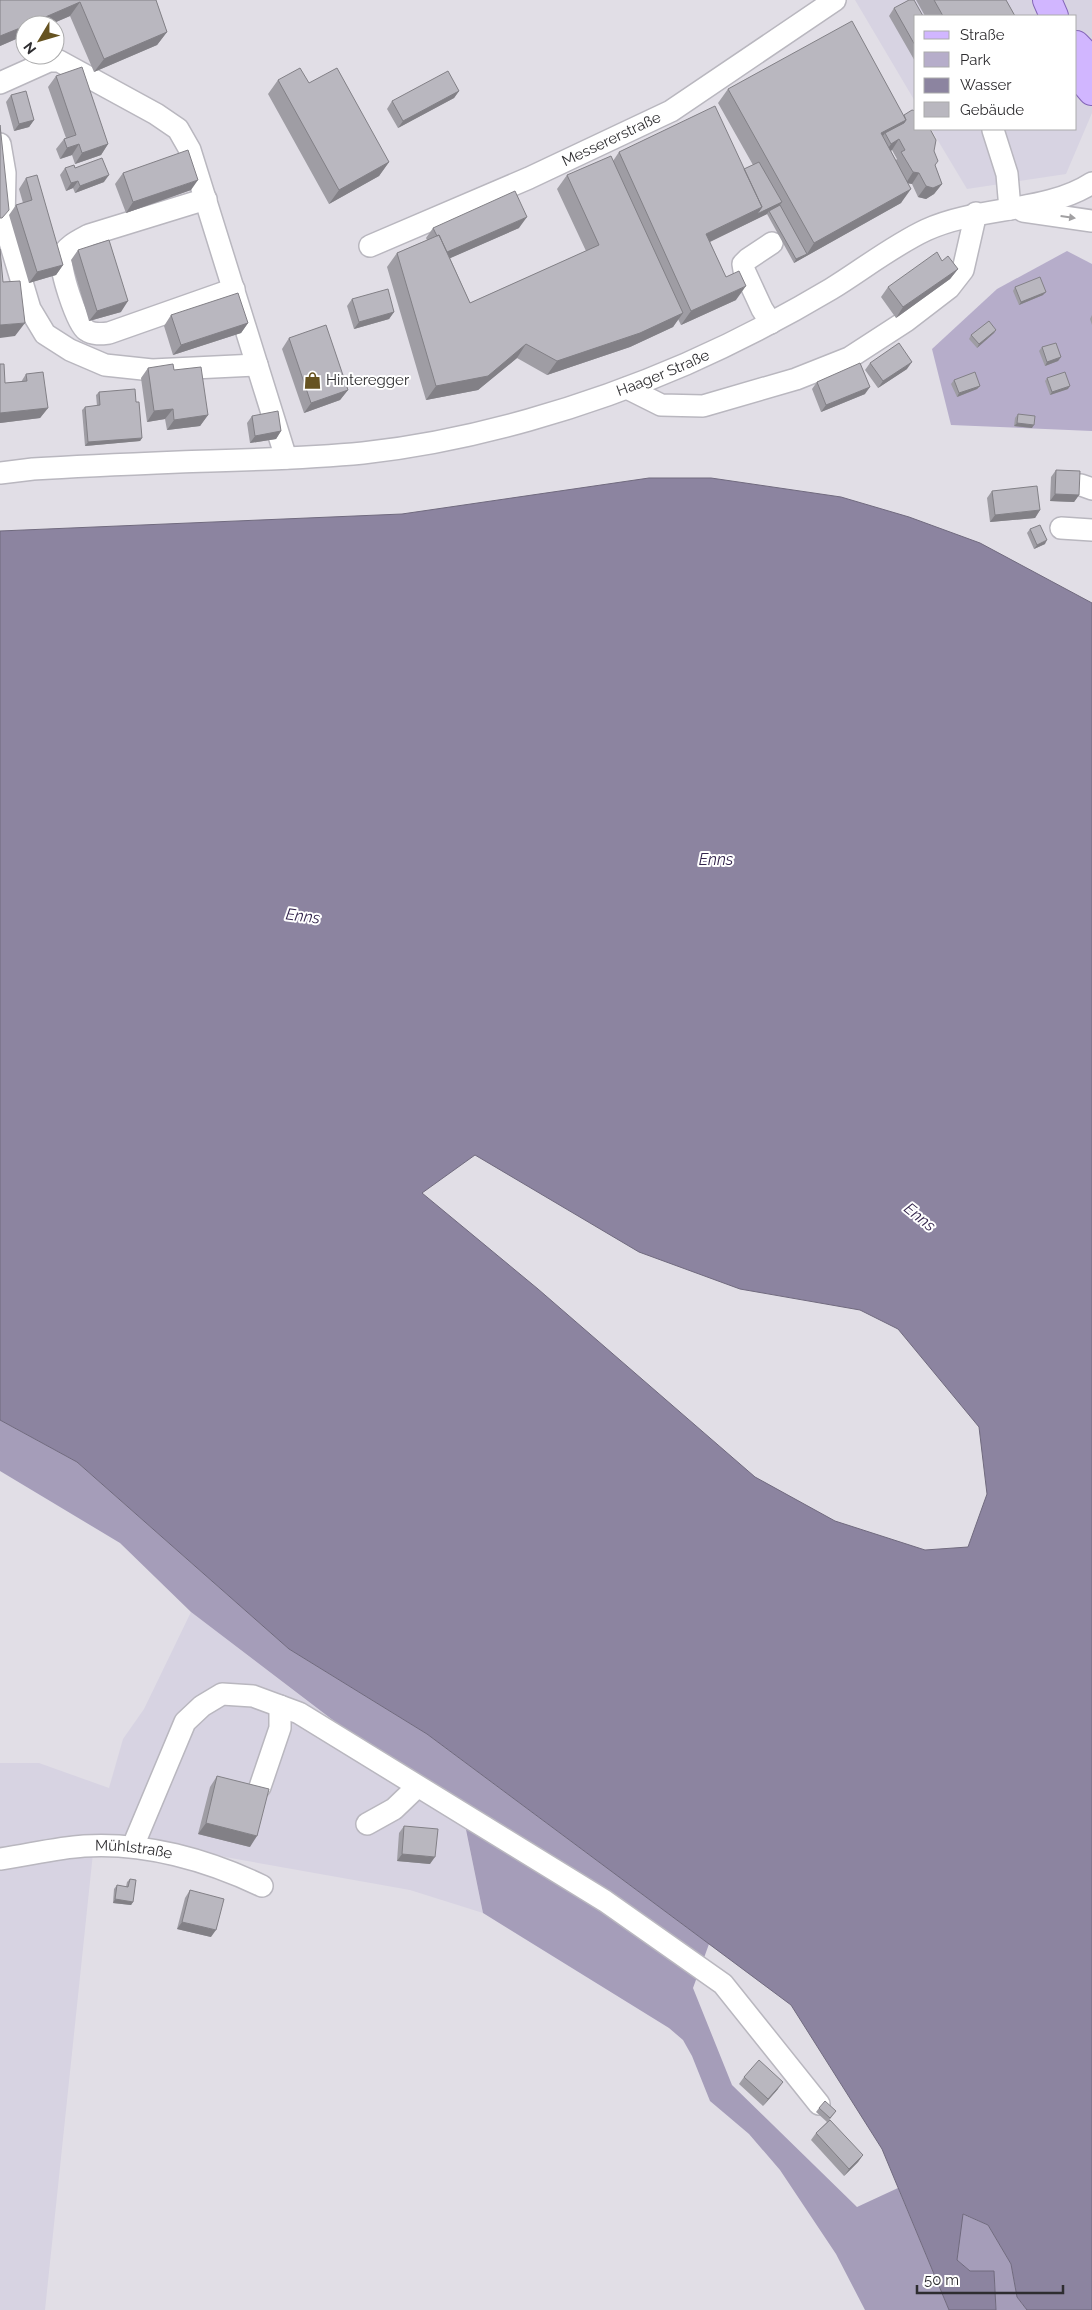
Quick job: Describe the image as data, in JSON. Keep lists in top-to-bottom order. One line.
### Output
{"streets":{"street":["Messererstraße","Haager Straße","Mühlstraße"]},"water":["Enns"],"places":{"shop":["Hinteregger"]},"legend":["Straße","Park","Wasser","Gebäude"],"scale_bar":"50 m","north":"bottom left"}
